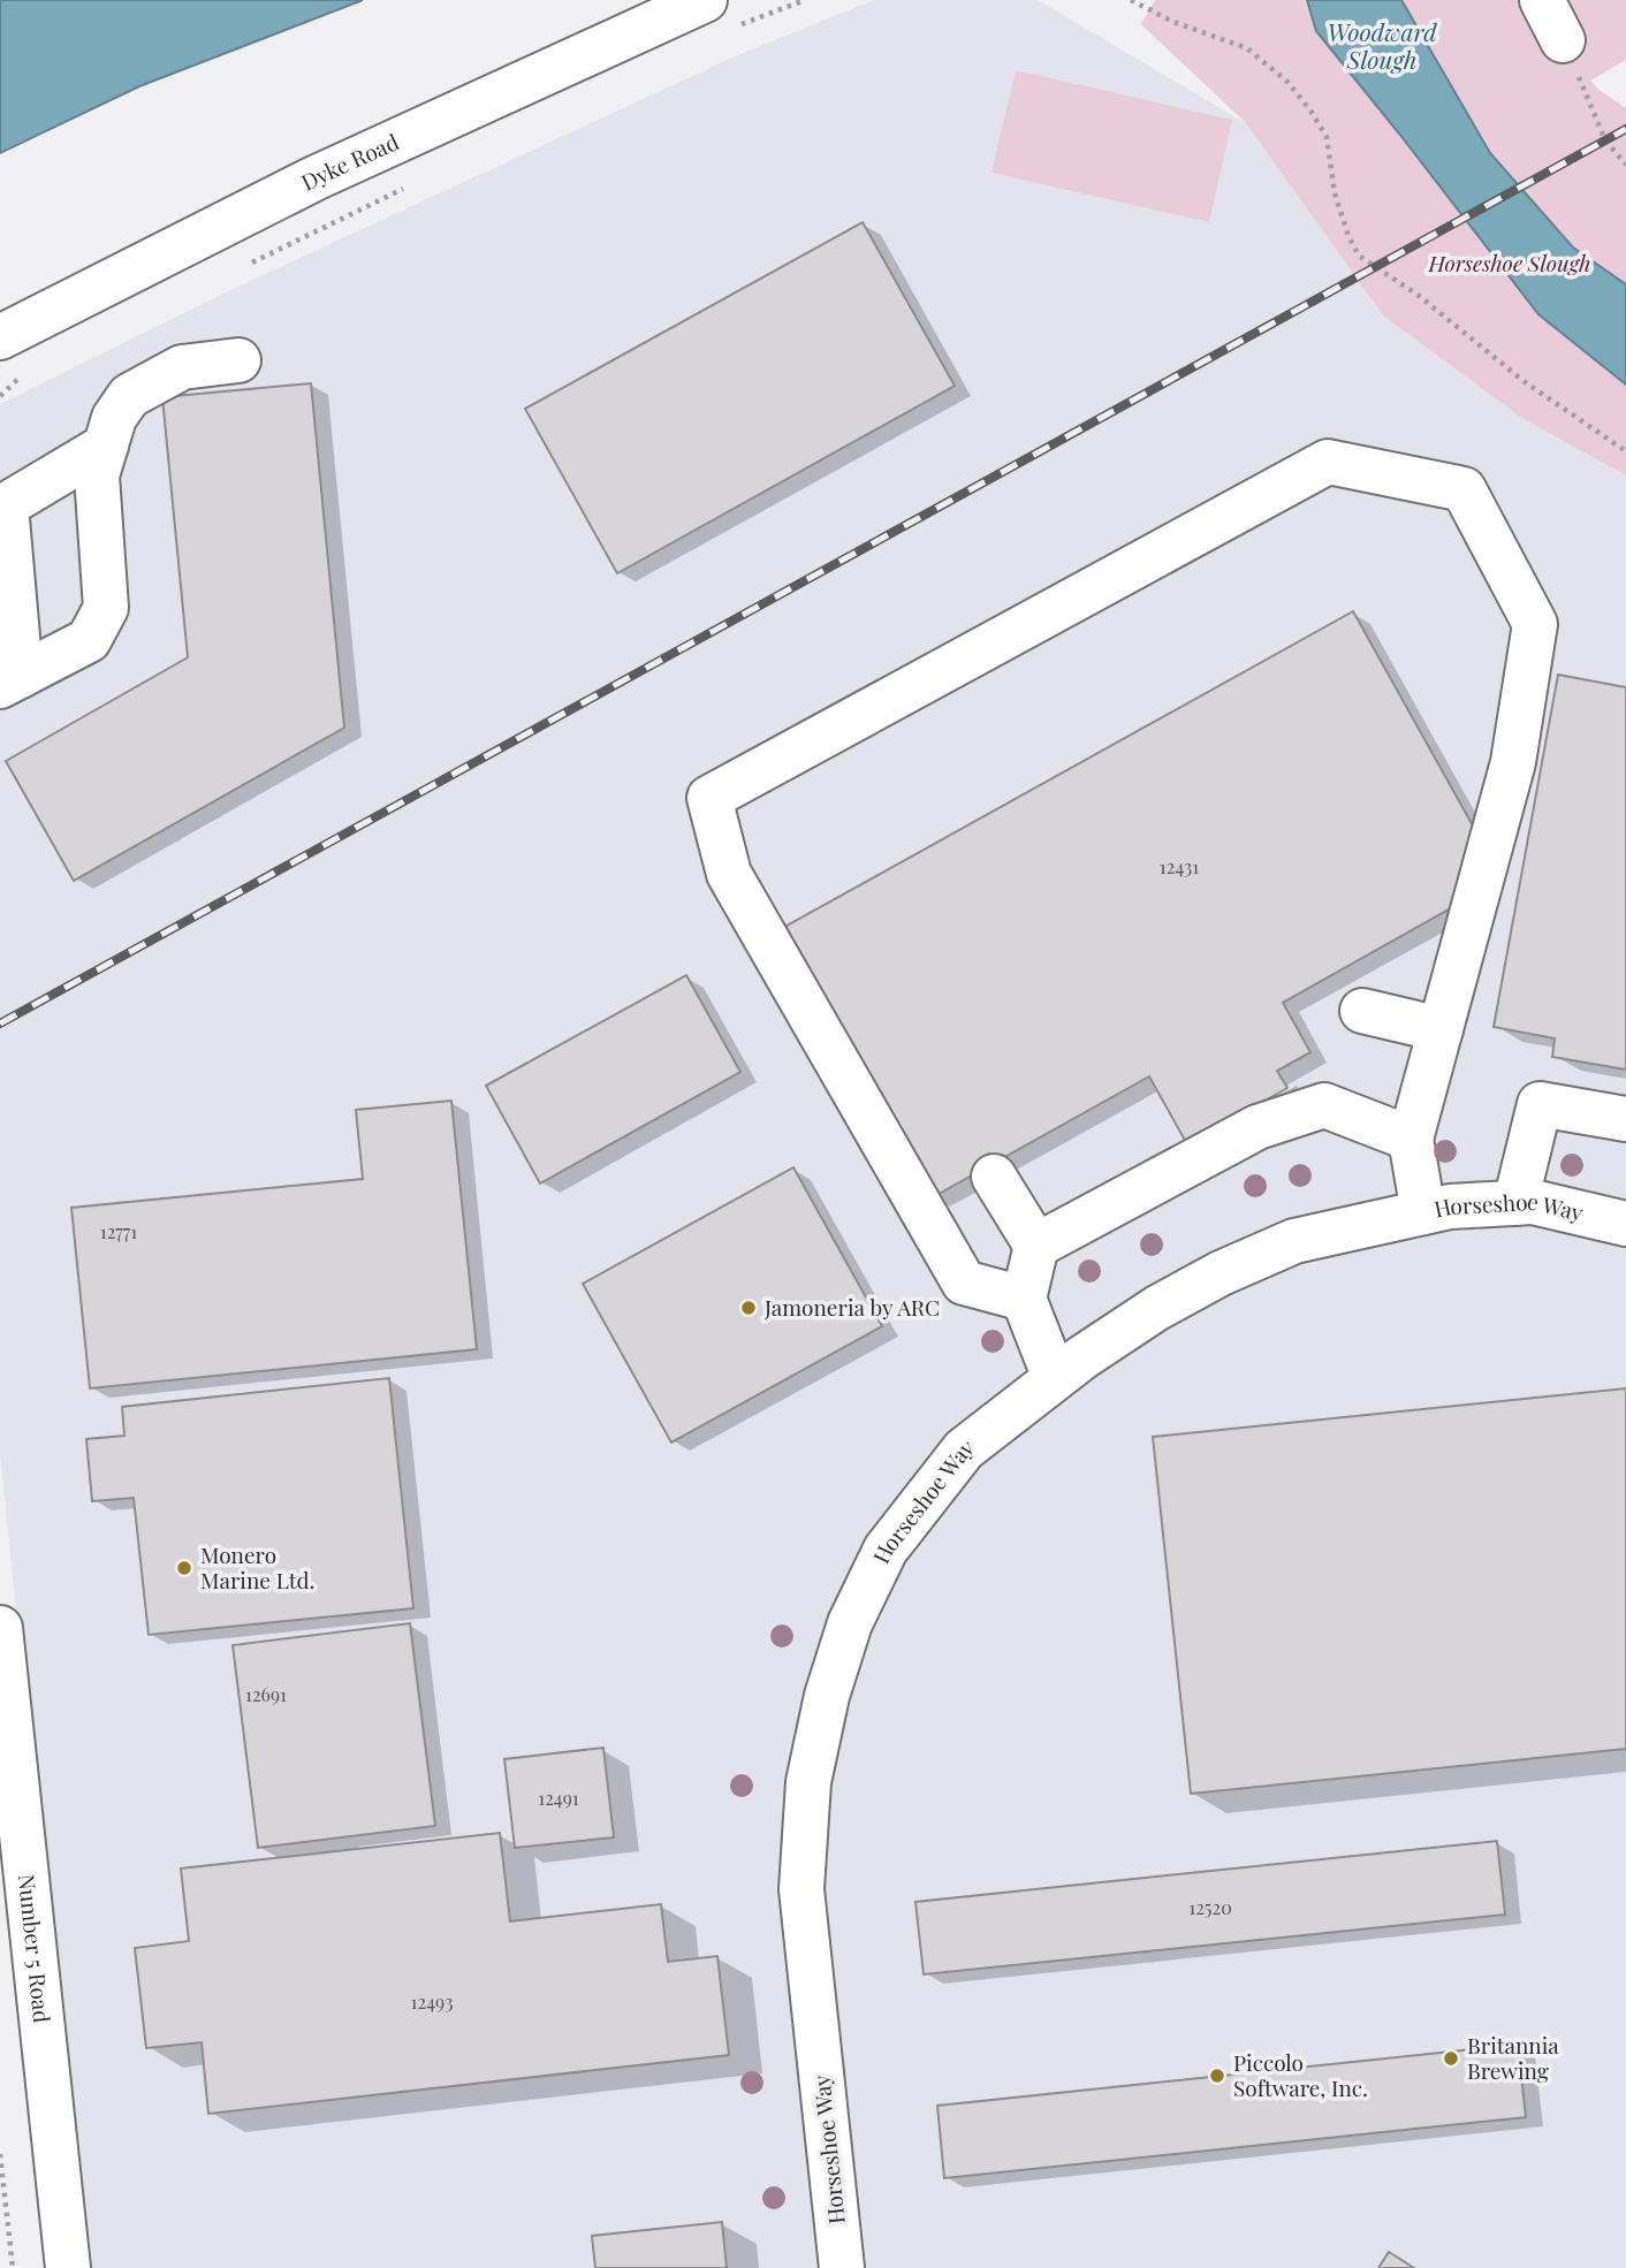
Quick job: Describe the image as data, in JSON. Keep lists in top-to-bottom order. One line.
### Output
{"streets":{"street":["Dyke Road","Horseshoe Way","Number 5 Road"]},"water":["Woodward Slough"],"parks":["Horseshoe Slough"],"places":["Jamoneria by ARC","Monero Marine Ltd.","Britannia Brewing","Piccolo Software, Inc."],"house_numbers":["12431","12771","12691","12491","12520","12493"]}
